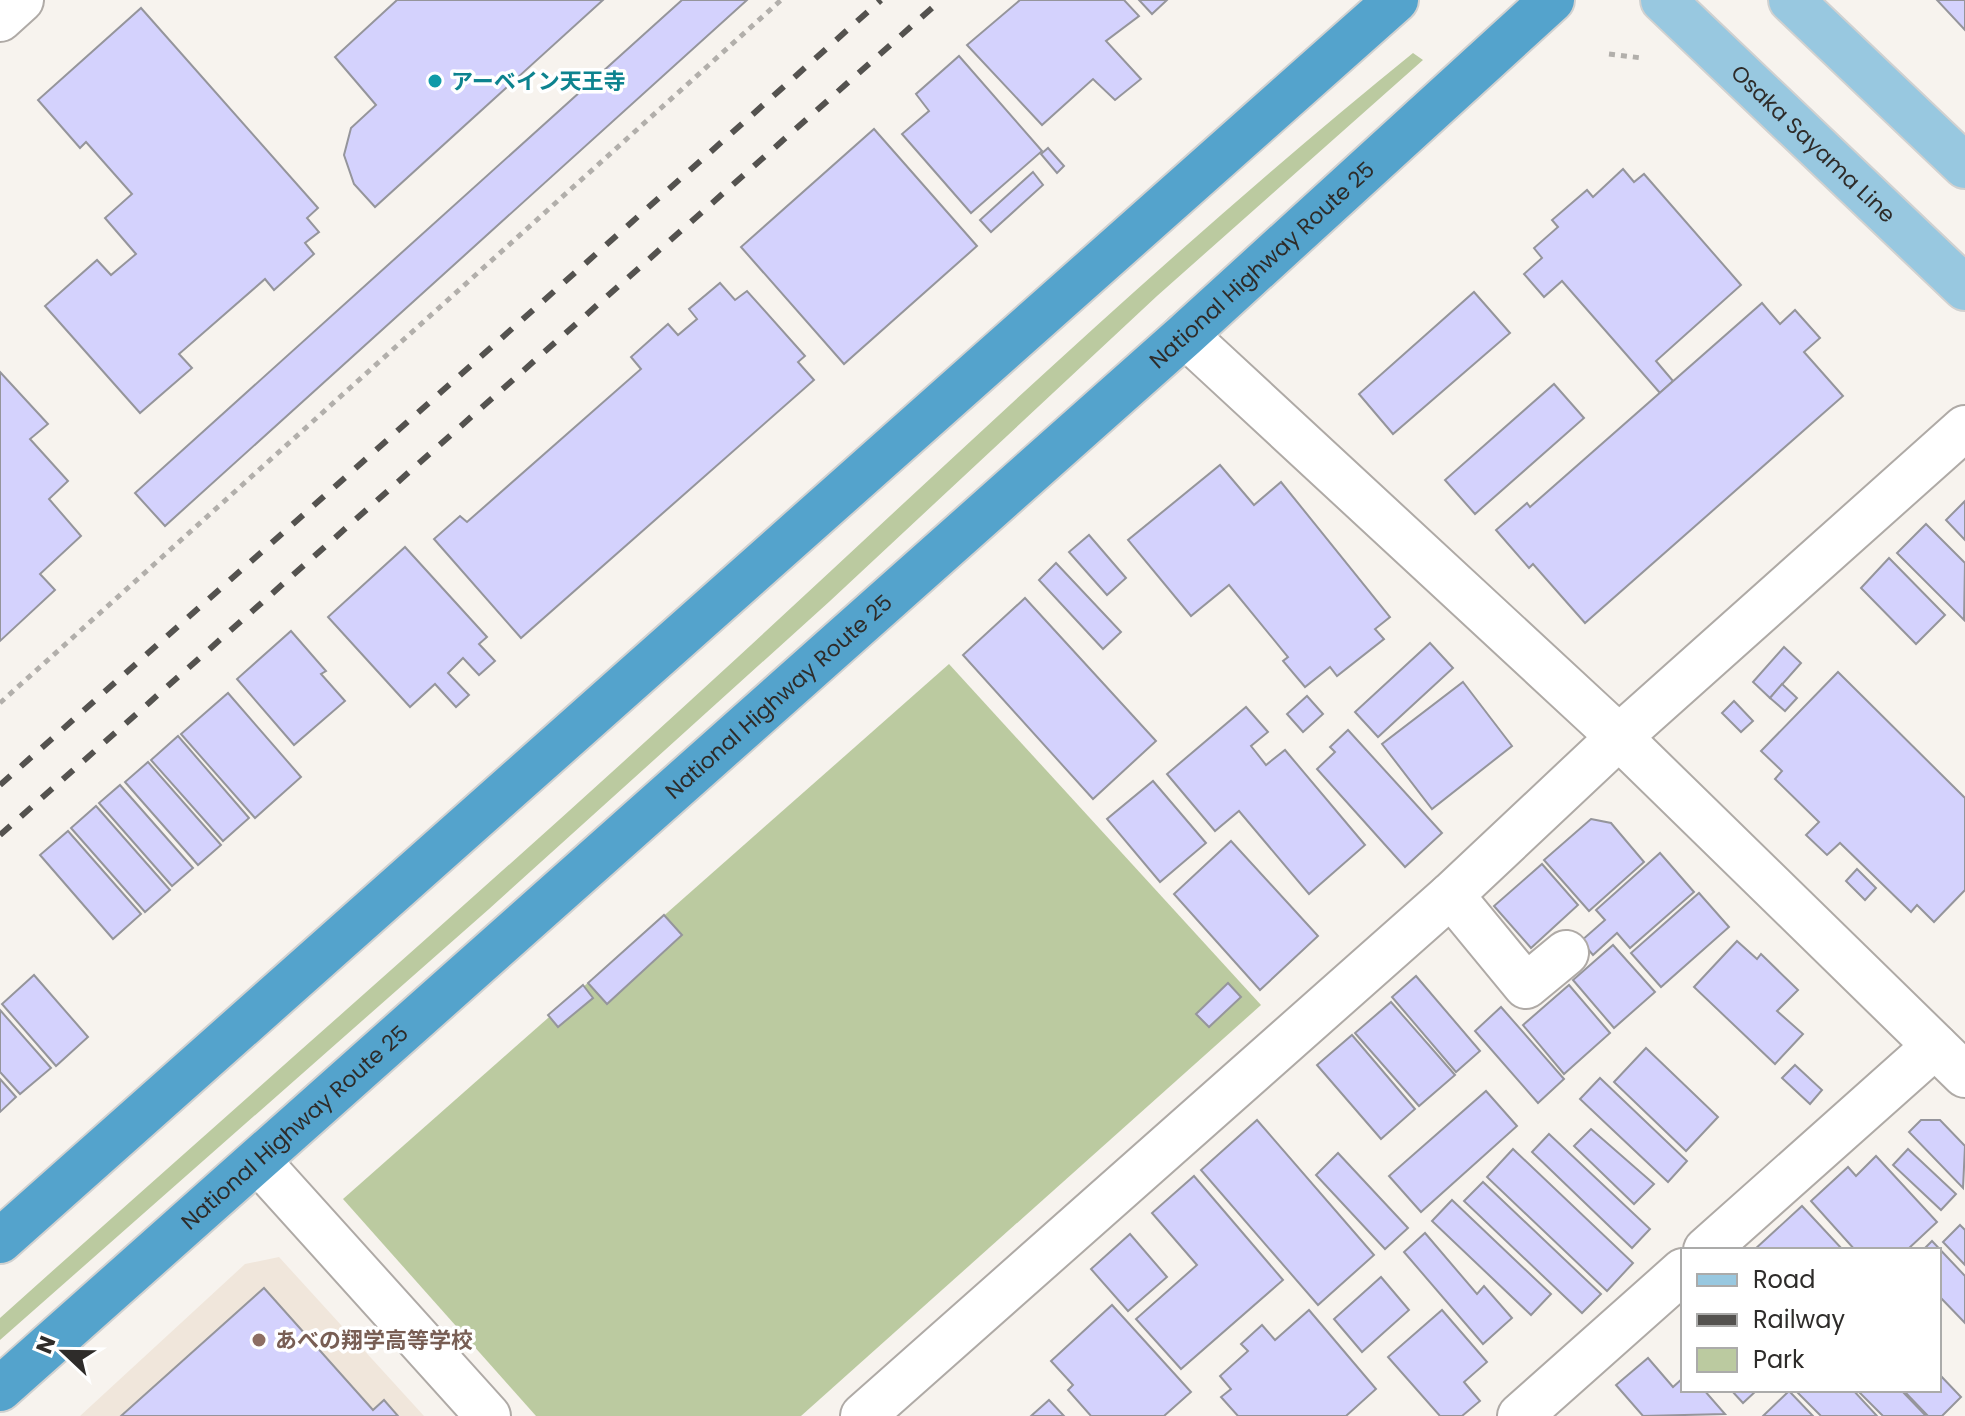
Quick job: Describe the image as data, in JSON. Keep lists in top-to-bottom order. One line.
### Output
{"streets":{"highway":["National Highway Route 25"],"main road":["Osaka Sayama Line"]},"places":["アーベイン天王寺","あべの翔学高等学校"],"legend":["Road","Railway","Park"],"north":"left"}
